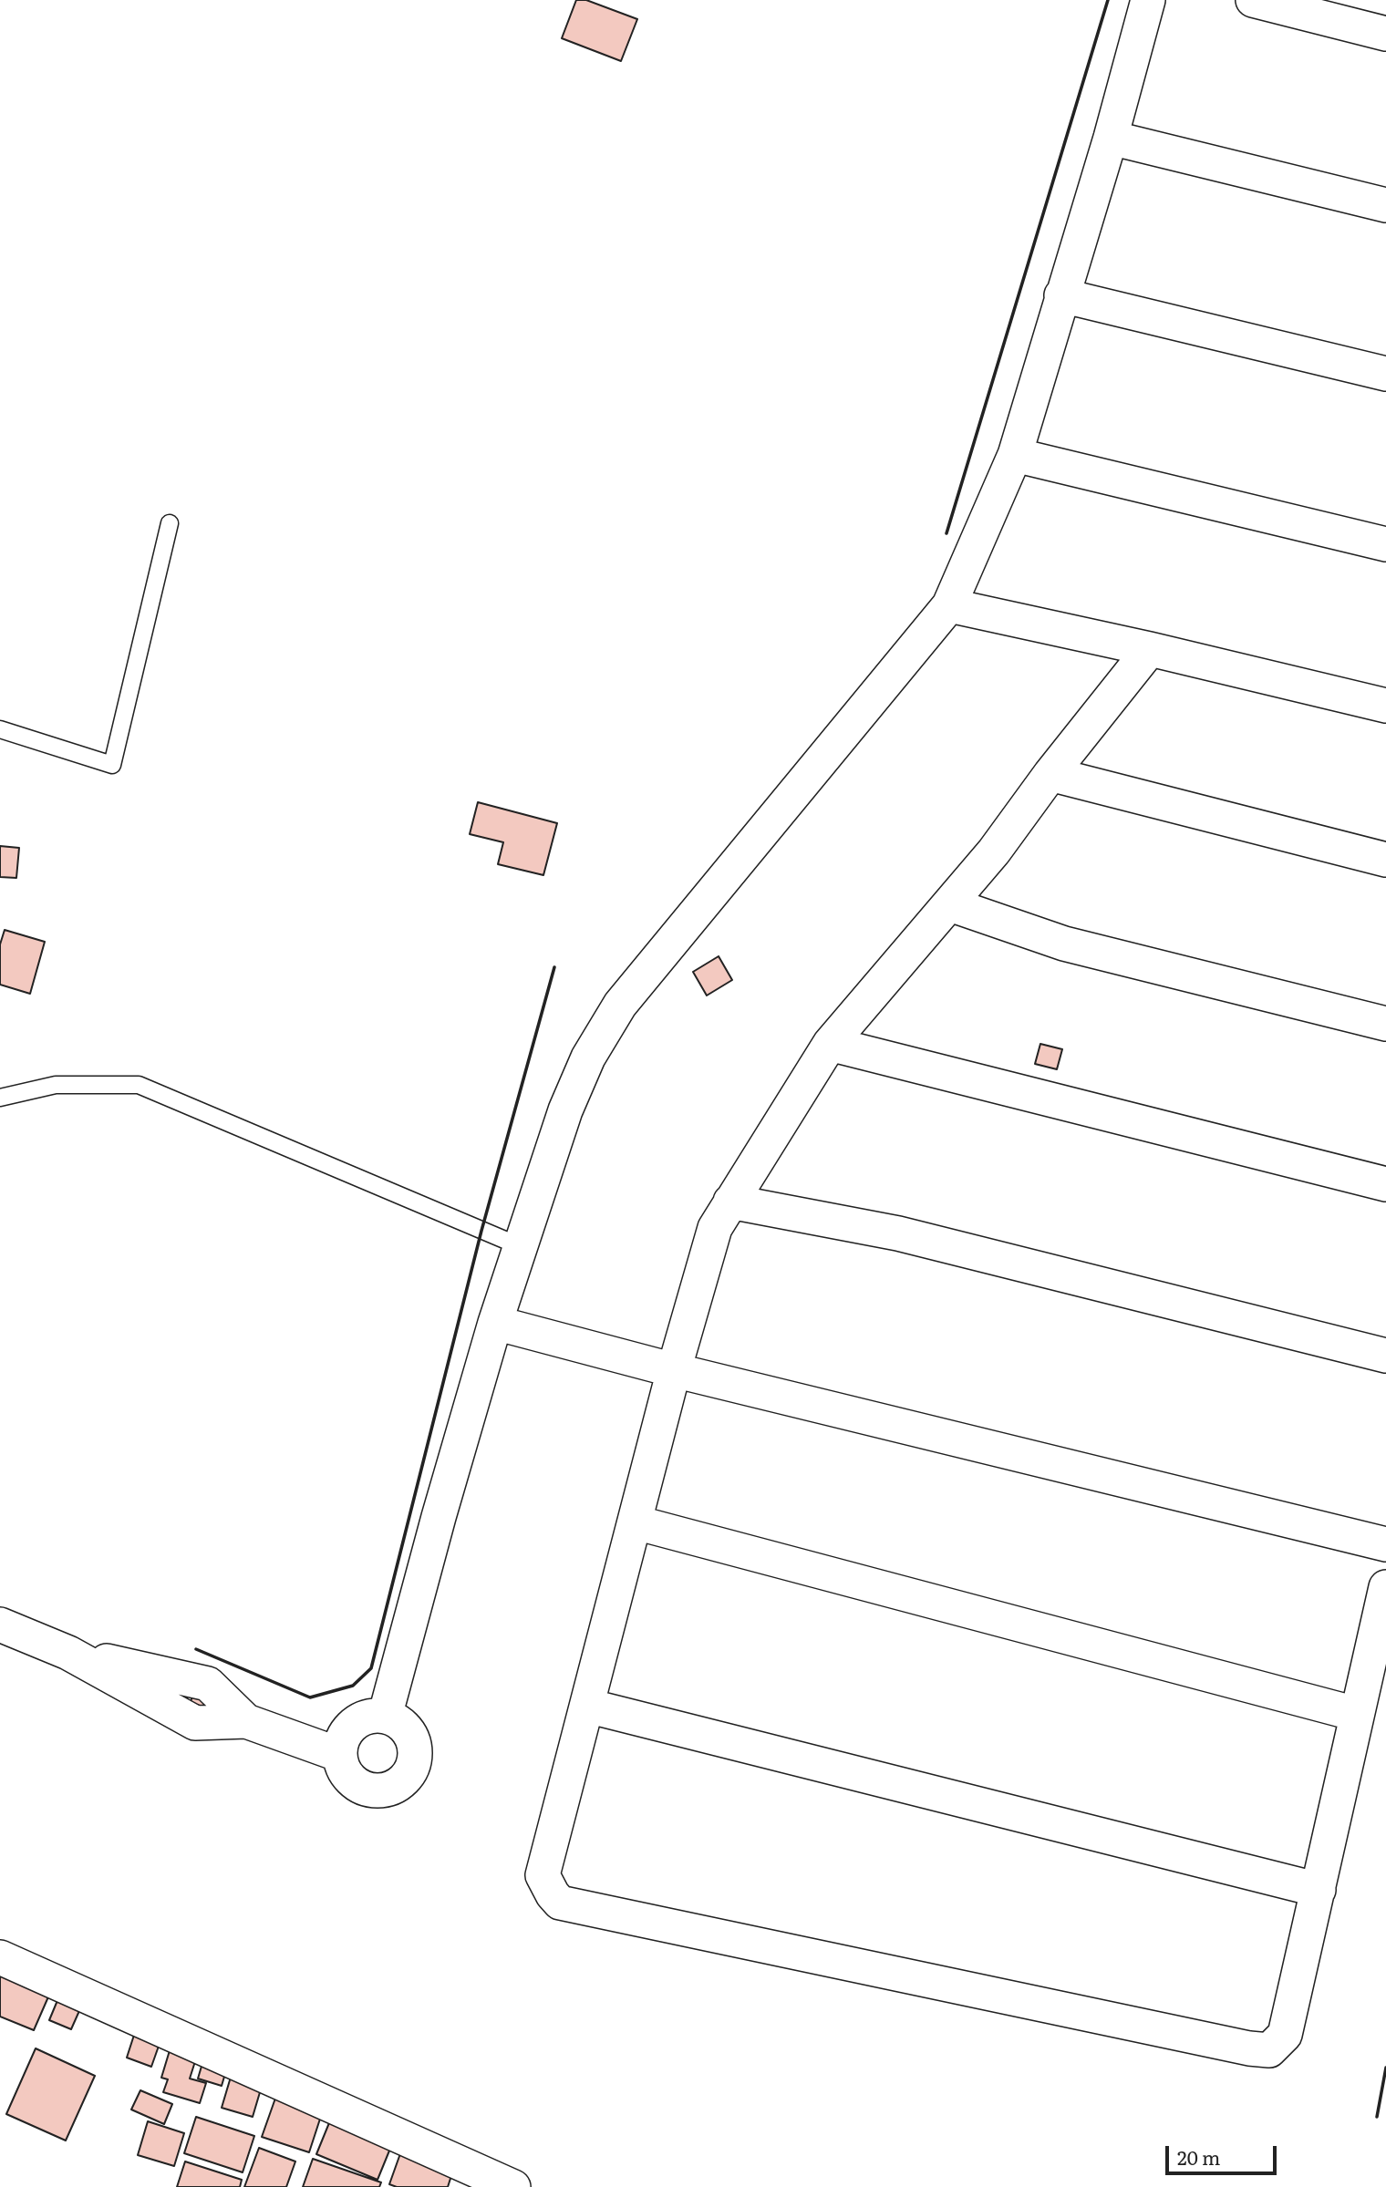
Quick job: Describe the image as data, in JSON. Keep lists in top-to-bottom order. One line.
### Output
{"scale_bar":"20 m"}
